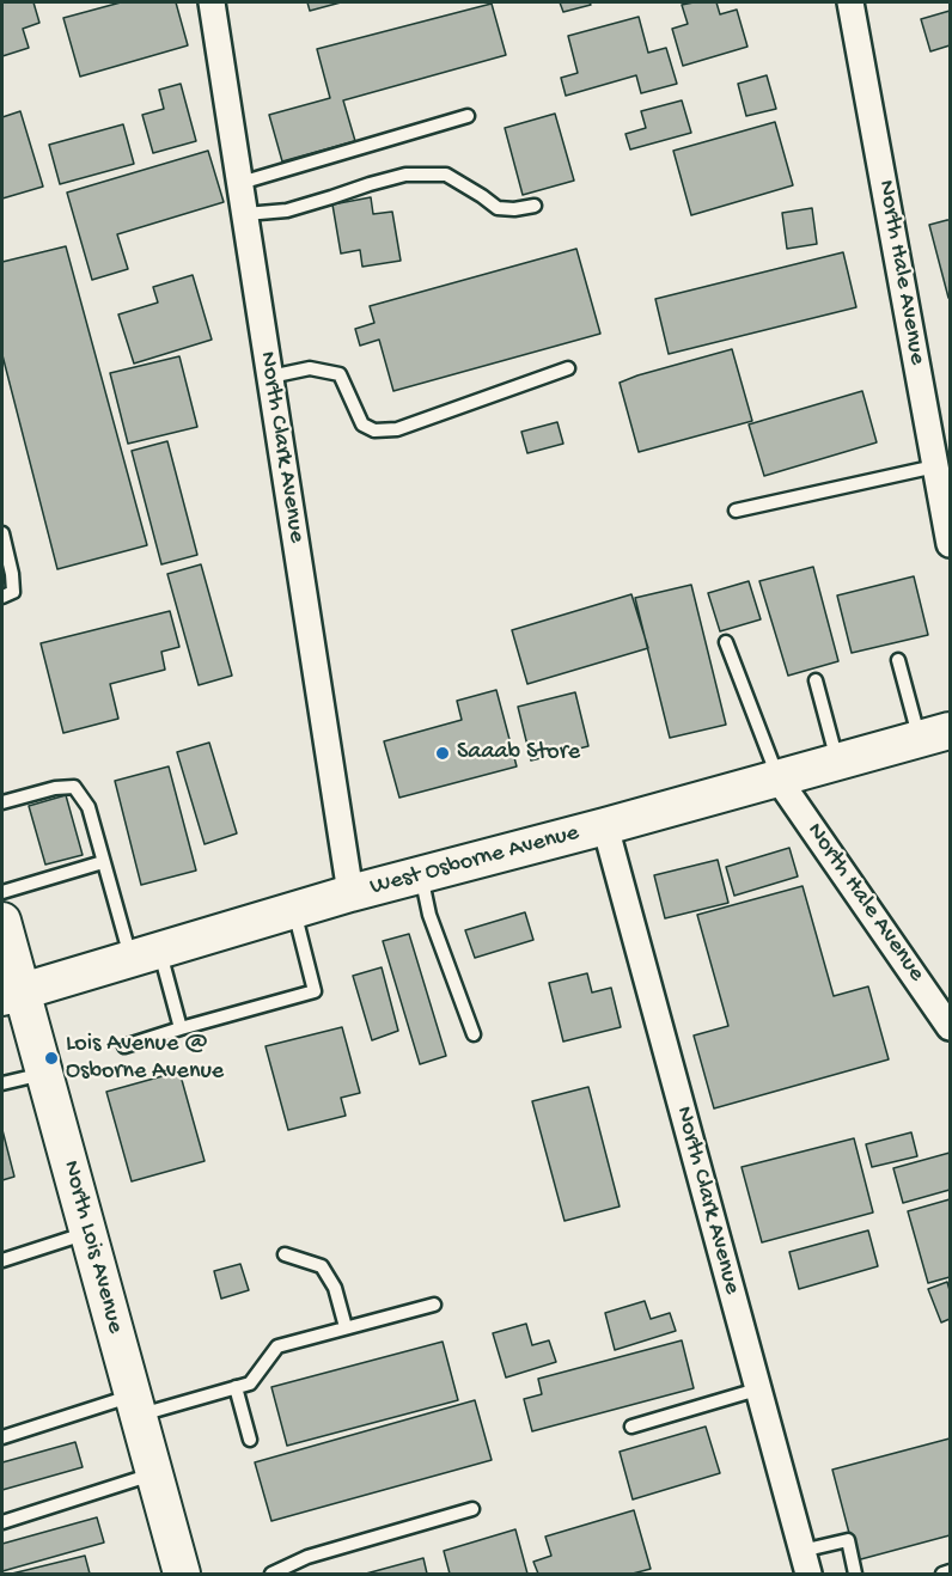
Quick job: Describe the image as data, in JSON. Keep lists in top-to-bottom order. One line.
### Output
{"streets":{"street":["North Hale Avenue","North Clark Avenue","West Osborne Avenue","North Lois Avenue"]},"crossings":[["North Hale Avenue","West Osborne Avenue"],["North Clark Avenue","West Osborne Avenue"],["West Osborne Avenue","North Lois Avenue"]],"places":["Saaab Store","Lois Avenue @ Osborne Avenue"]}
